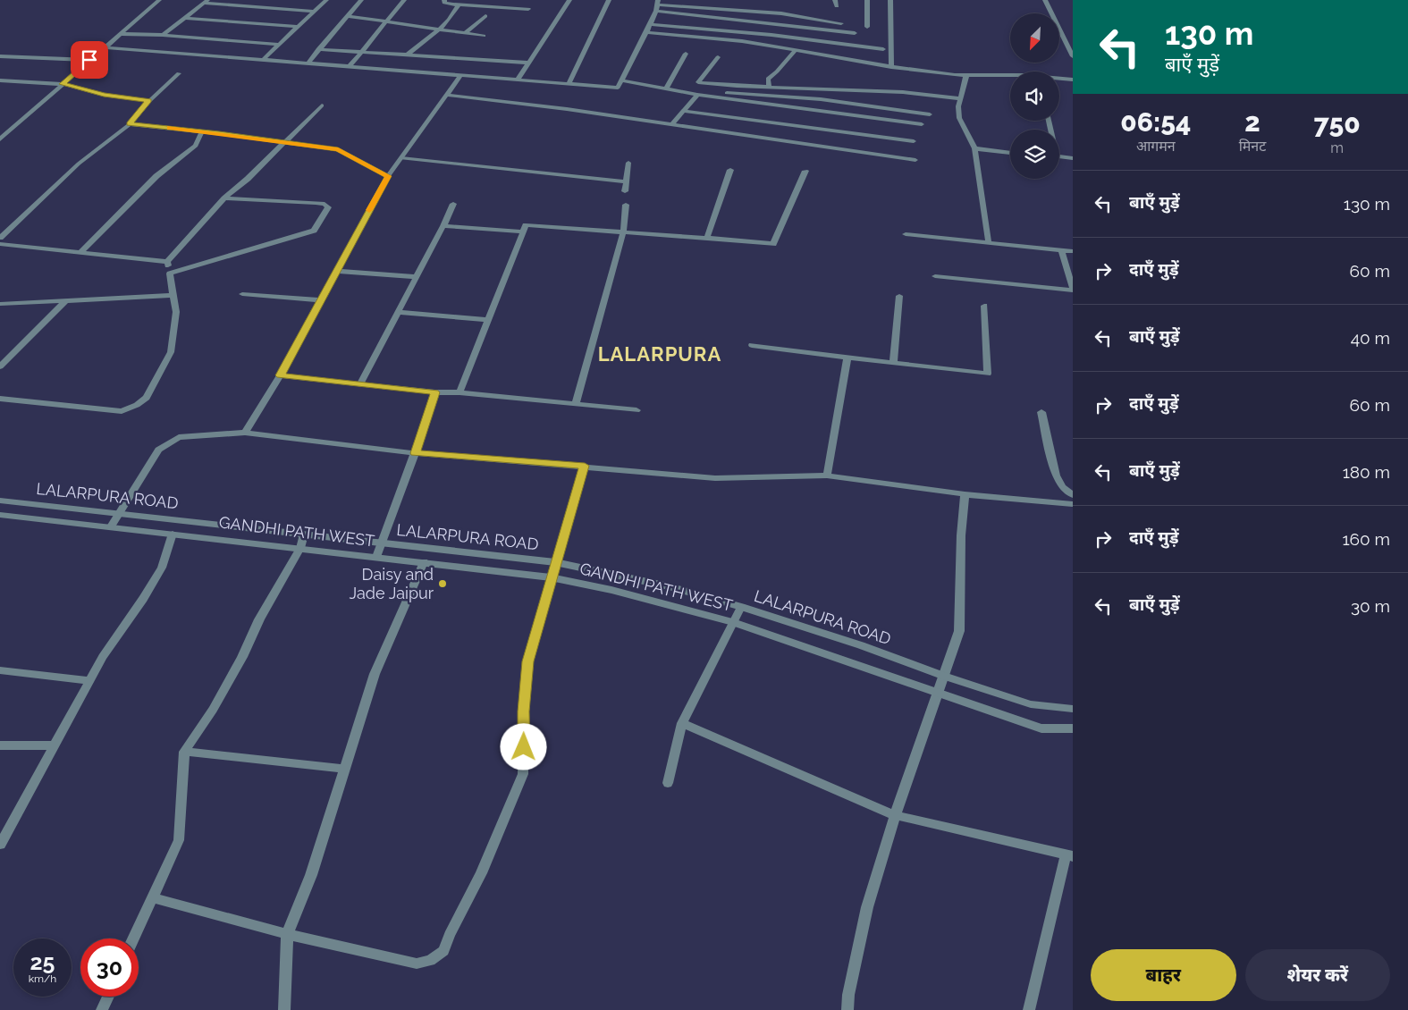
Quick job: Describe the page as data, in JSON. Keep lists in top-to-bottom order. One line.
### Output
{"streets":{"street":["LALARPURA ROAD","GANDHI PATH WEST"]},"districts":["LALARPURA"],"places":["Daisy and Jade Jaipur"],"north":"bottom left","page":{"turn":["130 m","बाएँ मुड़ें"],"eta":["06:54","आगमन","2","मिनट","750","m"],"list":[{"name":"बाएँ मुड़ें","value":"130 m"},{"name":"दाएँ मुड़ें","value":"60 m"},{"name":"बाएँ मुड़ें","value":"40 m"},{"name":"दाएँ मुड़ें","value":"60 m"},{"name":"बाएँ मुड़ें","value":"180 m"},{"name":"दाएँ मुड़ें","value":"160 m"},{"name":"बाएँ मुड़ें","value":"30 m"}],"speed":"25 km/h","limit":"30","buttons":["बाहर","शेयर करें"]}}
